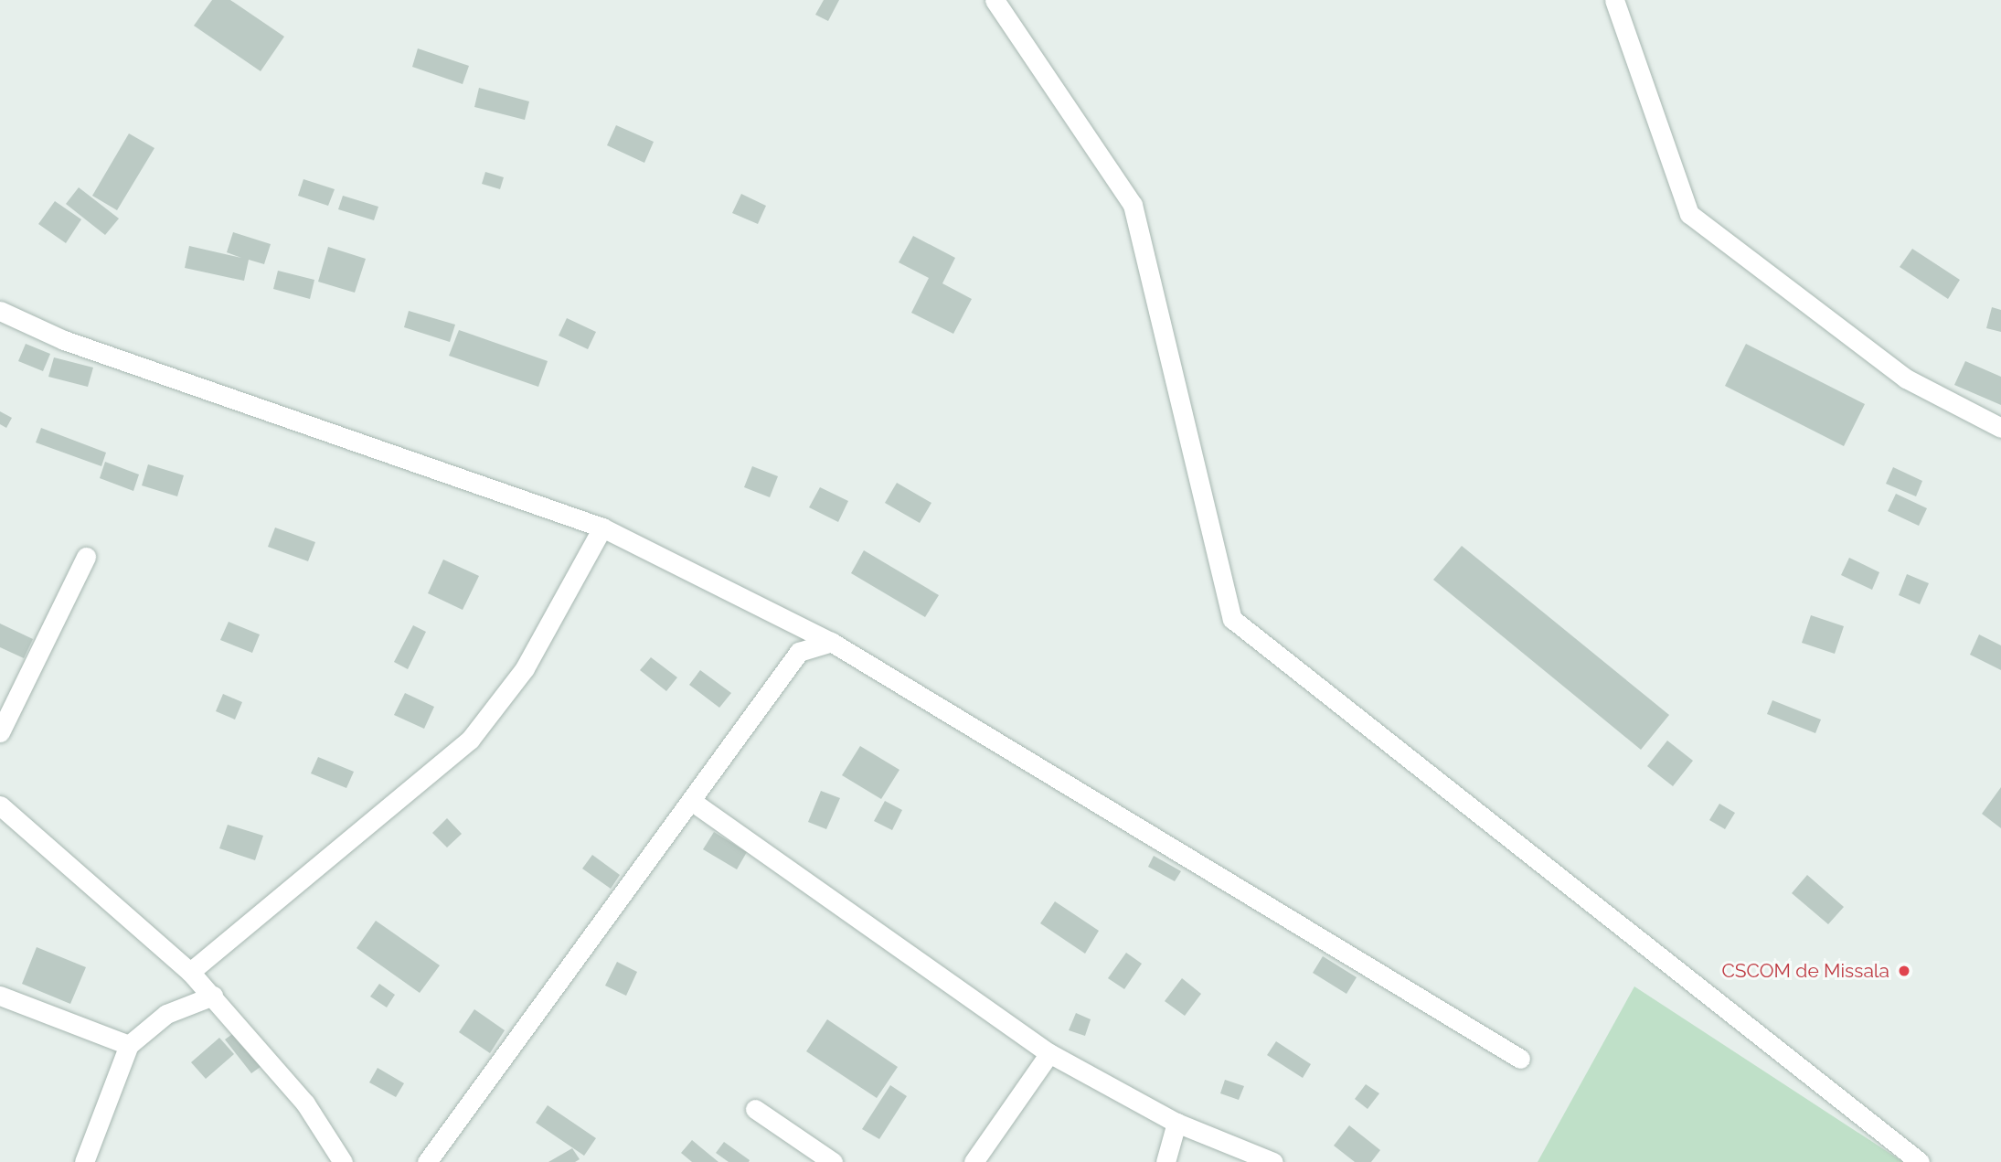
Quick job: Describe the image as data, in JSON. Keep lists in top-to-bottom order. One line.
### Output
{"places":["CSCOM de Missala"]}
